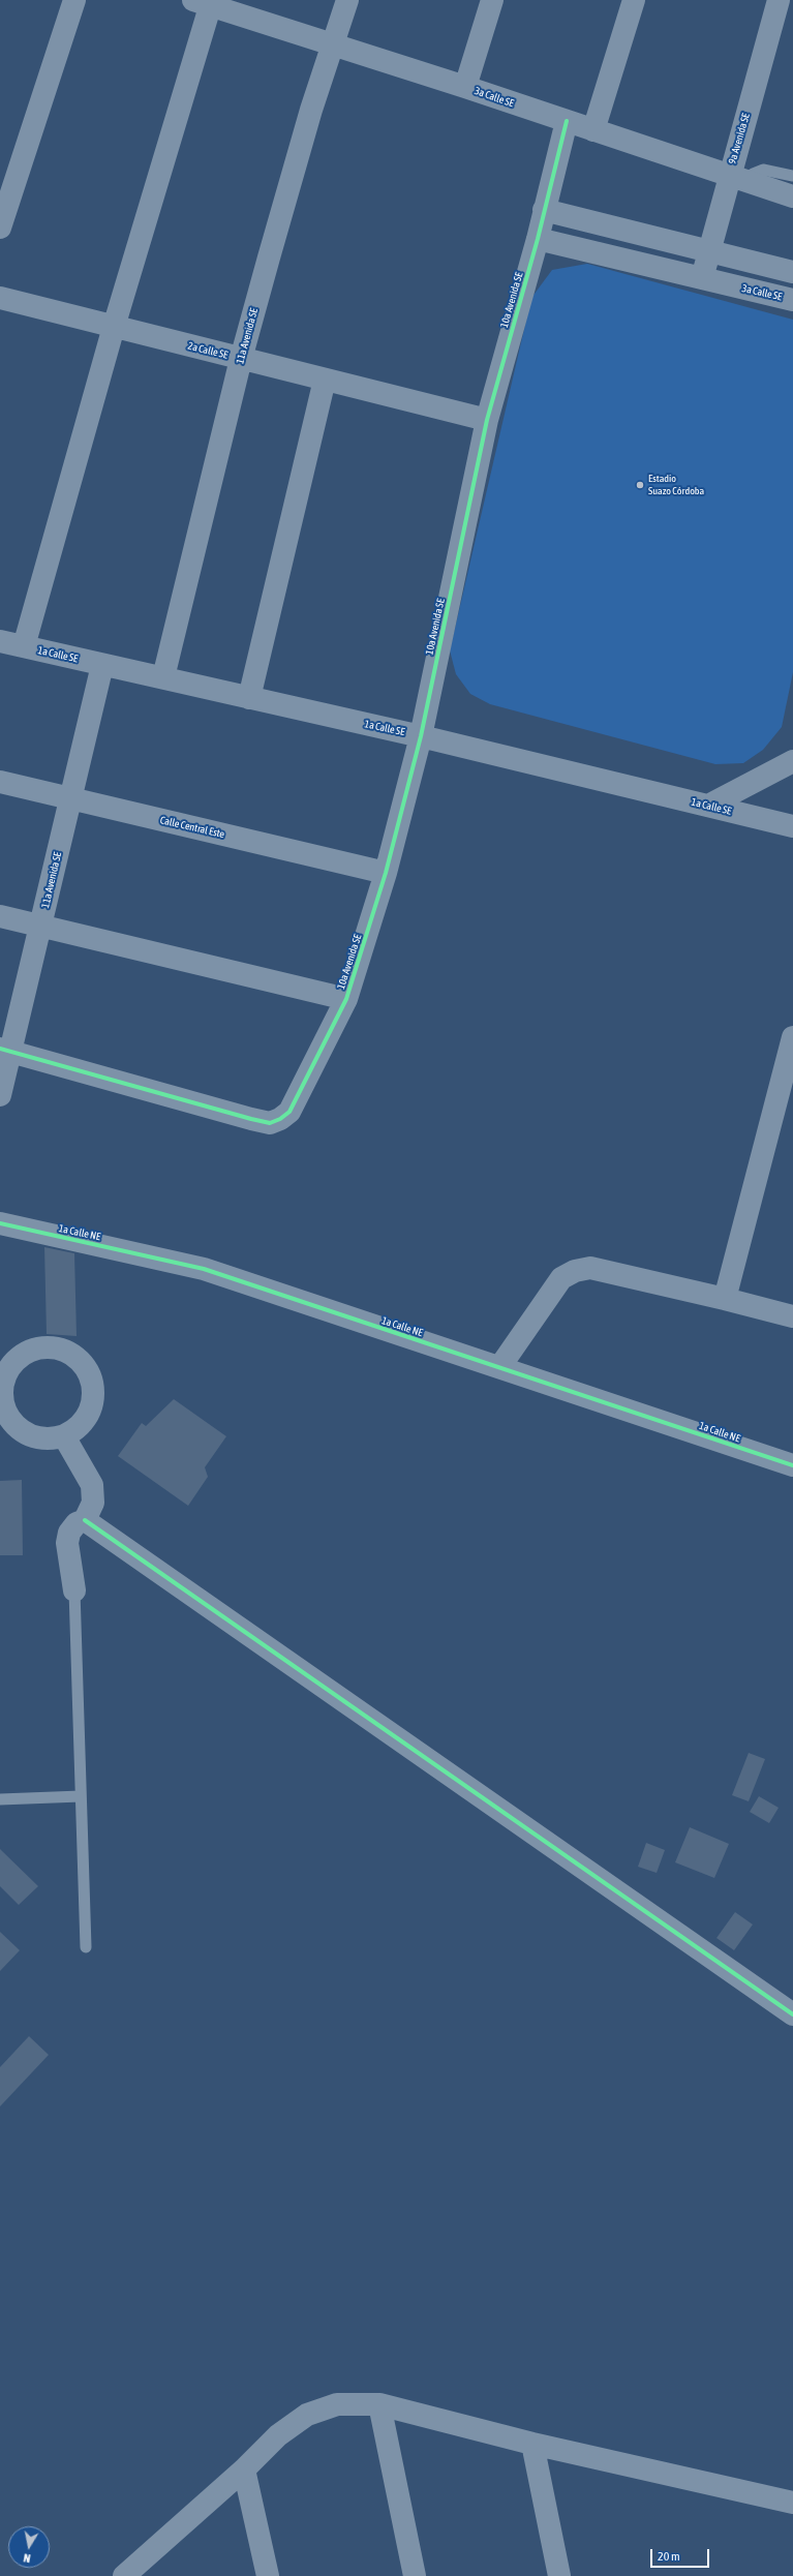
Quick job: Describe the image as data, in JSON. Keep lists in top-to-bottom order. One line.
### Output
{"streets":{"street":["3a Calle SE","9a Avenida SE","10a Avenida SE","11a Avenida SE","2a Calle SE","1a Calle SE","Calle Central Este","1a Calle NE"]},"crossings":[["3a Calle SE","9a Avenida SE"],["3a Calle SE","10a Avenida SE"],["3a Calle SE","11a Avenida SE"],["10a Avenida SE","11a Avenida SE"],["10a Avenida SE","2a Calle SE"],["10a Avenida SE","1a Calle SE"],["10a Avenida SE","Calle Central Este"],["11a Avenida SE","2a Calle SE"],["11a Avenida SE","1a Calle SE"],["11a Avenida SE","Calle Central Este"]],"places":["Estadio Suazo Córdoba"],"scale_bar":"20 m","north":"bottom"}
